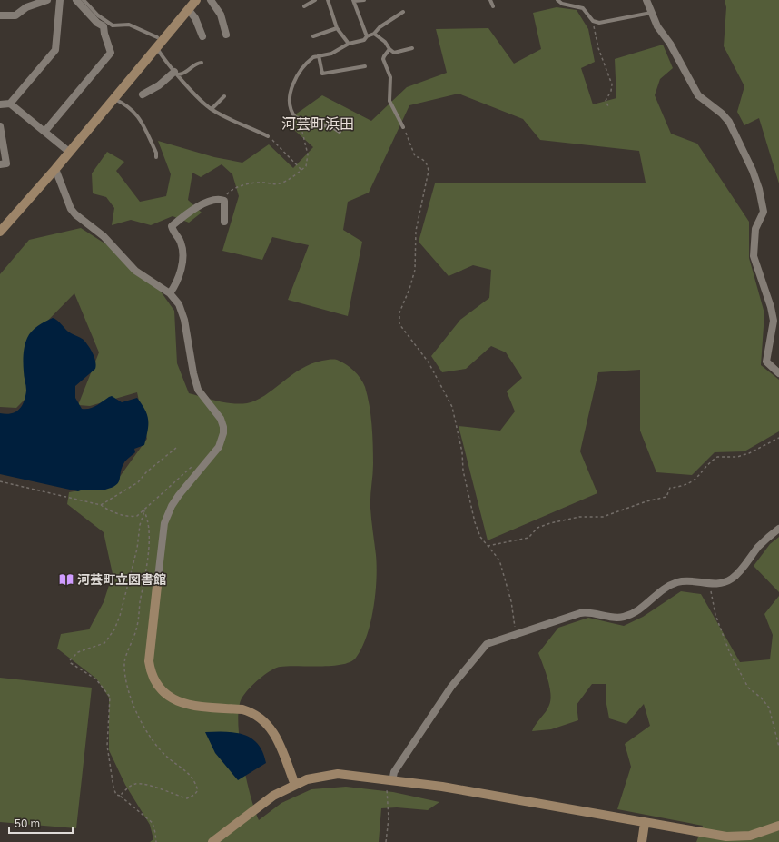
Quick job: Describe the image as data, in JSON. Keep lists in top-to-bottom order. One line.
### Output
{"districts":["河芸町浜田"],"places":{"library":["河芸町立図書館"]},"scale_bar":"50 m"}
